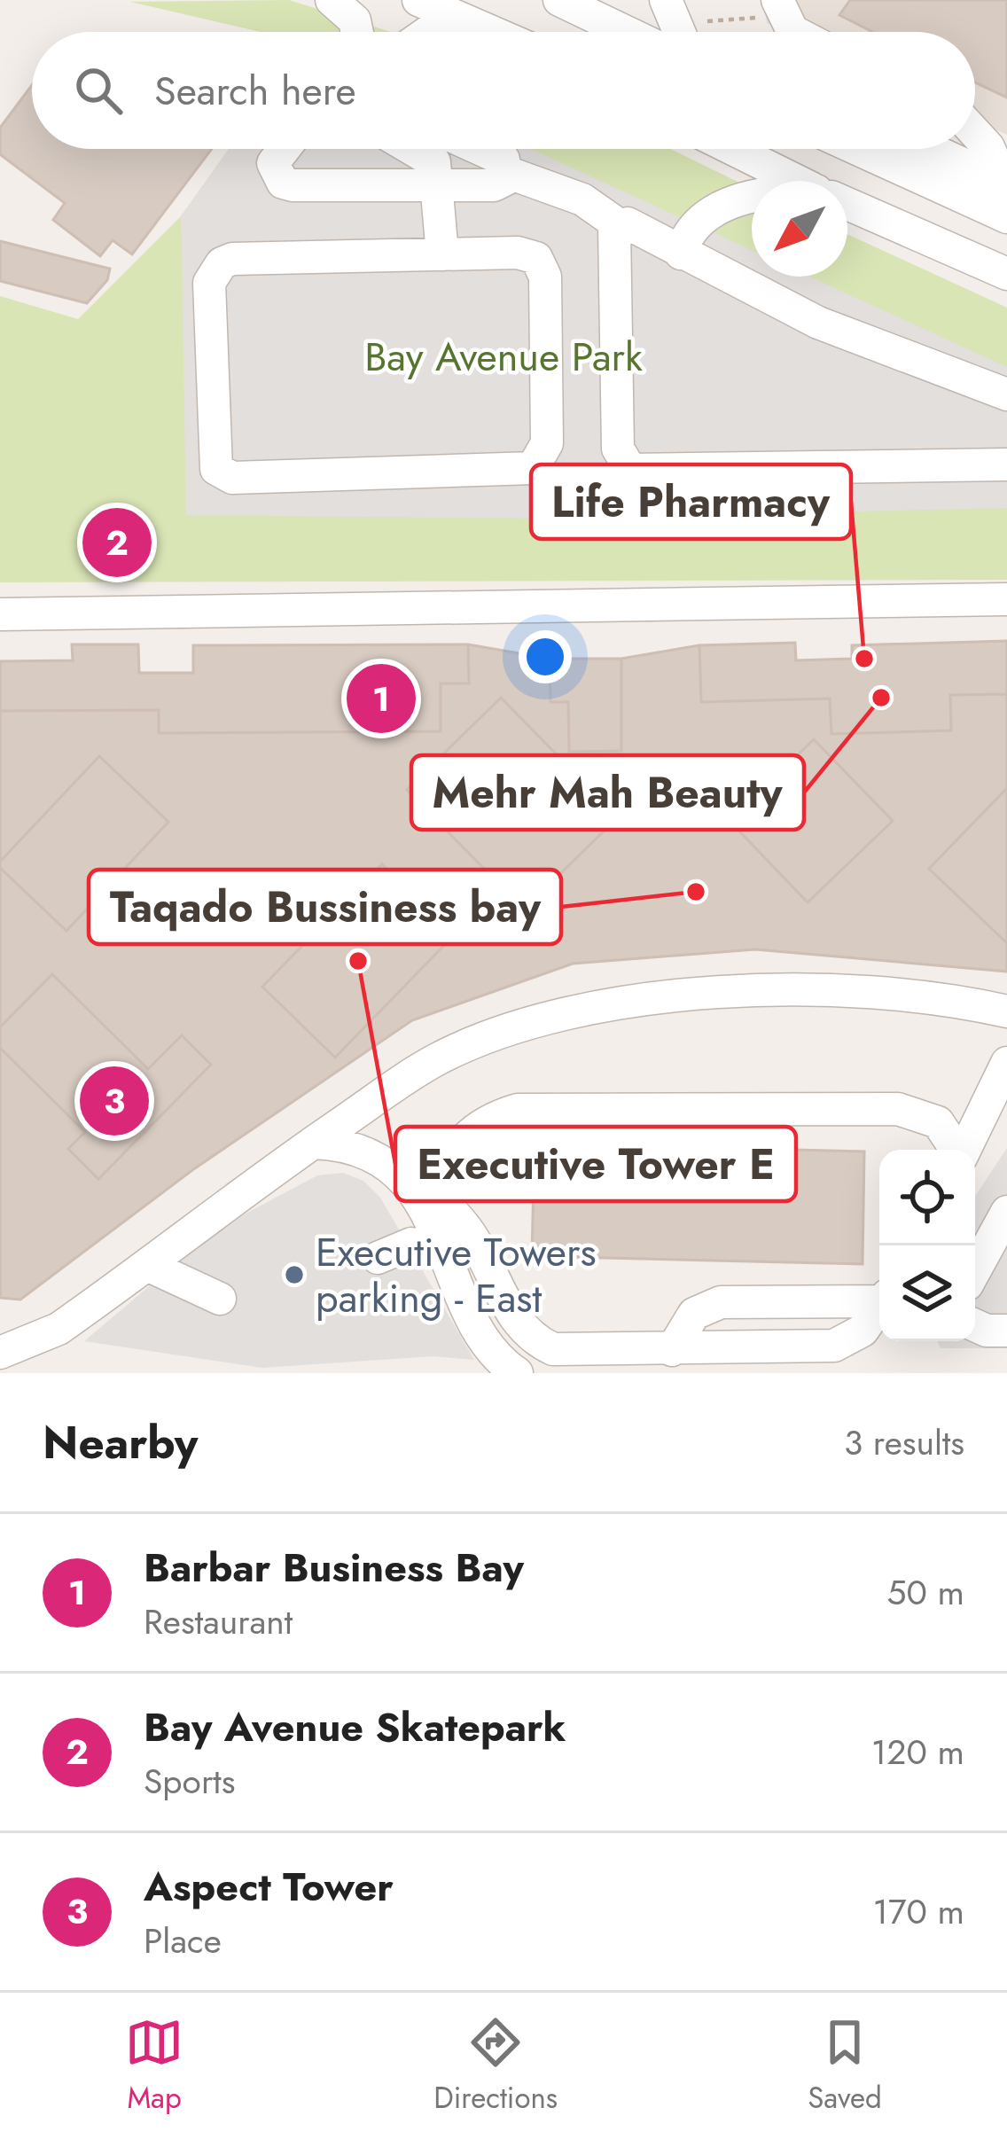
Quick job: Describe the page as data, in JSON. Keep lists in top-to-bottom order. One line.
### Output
{"parks":["Bay Avenue Park"],"places":["Life Pharmacy","Mehr Mah Beauty","Taqado Bussiness bay","Executive Tower E","Executive Towers parking - East"],"north":"bottom left","page":{"search":"Search here","pins":["2","1","3"],"heading":["Nearby","3 results"],"list":[{"mark":"1","name":"Barbar Business Bay","note":"Restaurant","value":"50 m"},{"mark":"2","name":"Bay Avenue Skatepark","note":"Sports","value":"120 m"},{"mark":"3","name":"Aspect Tower","note":"Place","value":"170 m"}],"nav":["Map","Directions","Saved"]}}
